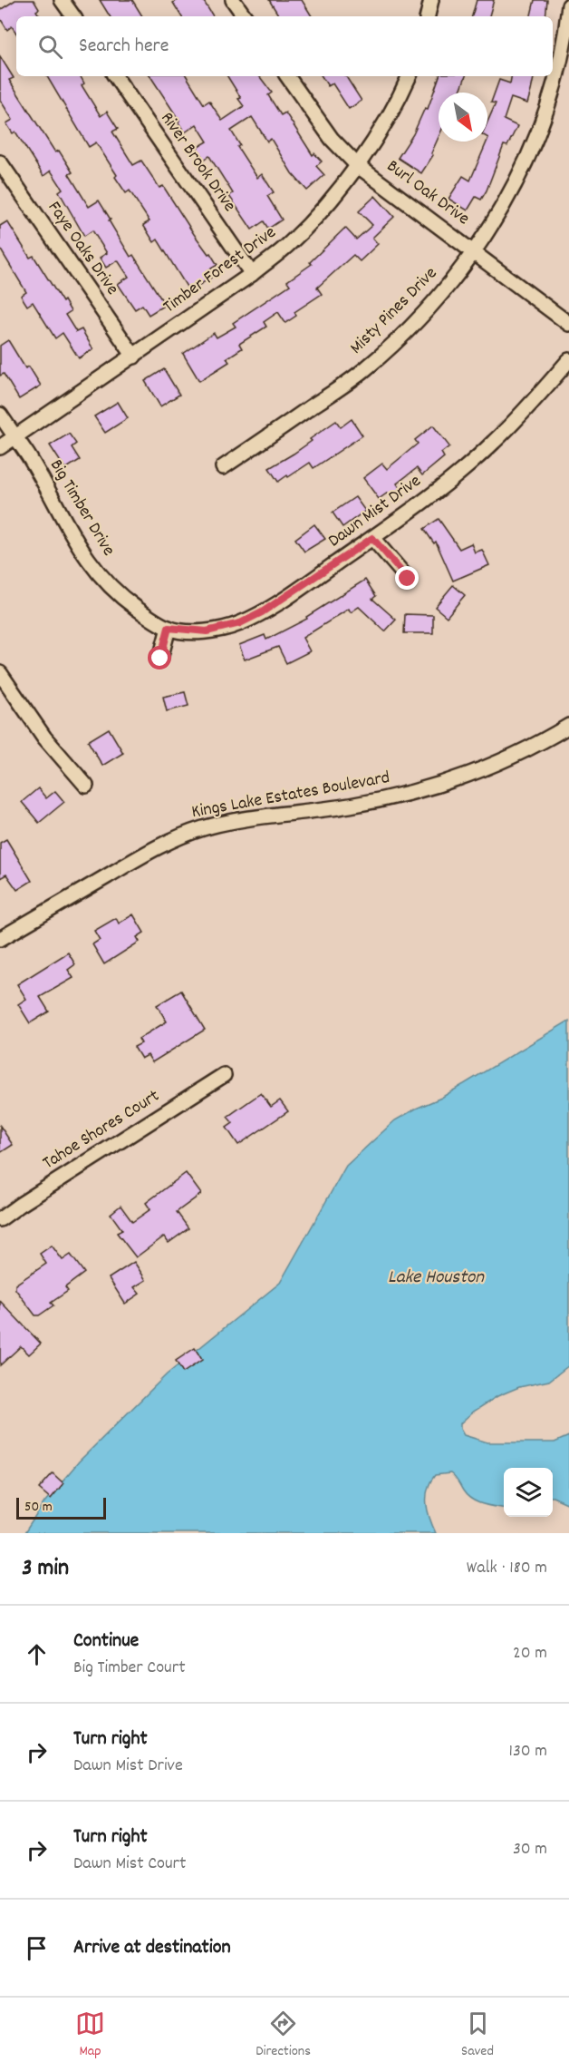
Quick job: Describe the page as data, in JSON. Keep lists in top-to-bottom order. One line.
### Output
{"streets":{"street":["River Brook Drive","Burl Oak Drive","Faye Oaks Drive","Timber Forest Drive","Misty Pines Drive","Big Timber Drive","Dawn Mist Drive","Kings Lake Estates Boulevard","Tahoe Shores Court"]},"crossings":[["River Brook Drive","Timber Forest Drive"],["Burl Oak Drive","Timber Forest Drive"],["Burl Oak Drive","Misty Pines Drive"],["Faye Oaks Drive","Timber Forest Drive"],["Timber Forest Drive","Big Timber Drive"],["Big Timber Drive","Dawn Mist Drive"]],"water":["Lake Houston"],"scale_bar":"50 m","north":"bottom right","page":{"search":"Search here","scale":"50 m","heading":["3 min","Walk · 180 m"],"list":[["Continue","Big Timber Court","20 m"],["Turn right","Dawn Mist Drive","130 m"],["Turn right","Dawn Mist Court","30 m"],"Arrive at destination"],"nav":["Map","Directions","Saved"]}}
